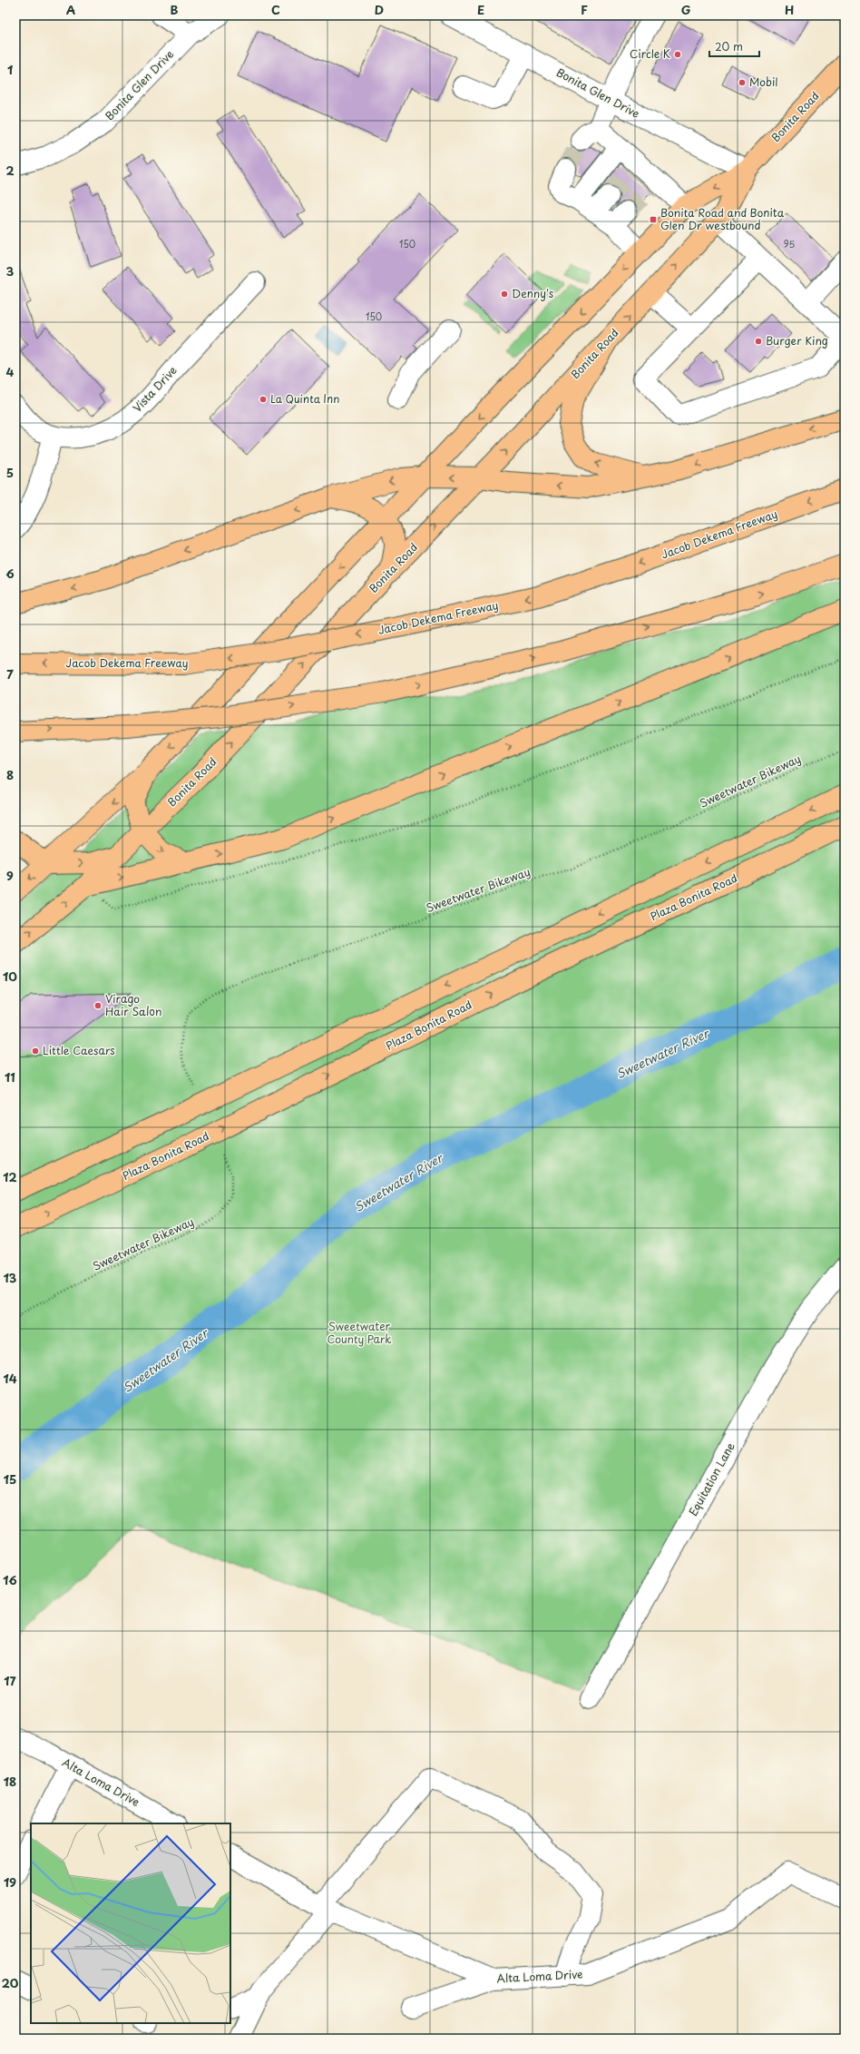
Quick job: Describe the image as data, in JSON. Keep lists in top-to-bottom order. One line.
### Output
{"streets":{"main road":["Bonita Road","Jacob Dekema Freeway","Plaza Bonita Road"],"street":["Bonita Glen Drive","Vista Drive","Equitation Lane","Alta Loma Drive"],"path":["Sweetwater Bikeway"]},"crossings":[["Bonita Glen Drive","Bonita Road"]],"water":["Sweetwater River"],"parks":["Sweetwater County Park"],"places":{"other":["Circle K","Mobil","Denny's","Burger King","La Quinta Inn","Virago Hair Salon","Little Caesars"],"transit":["Bonita Road and Bonita Glen Dr westbound"]},"house_numbers":["150","95","150"],"scale_bar":"20 m","grid":{"columns":["A","B","C","D","E","F","G","H"],"rows":["1","2","3","4","5","6","7","8","9","10","11","12","13","14","15","16","17","18","19","20"]}}
